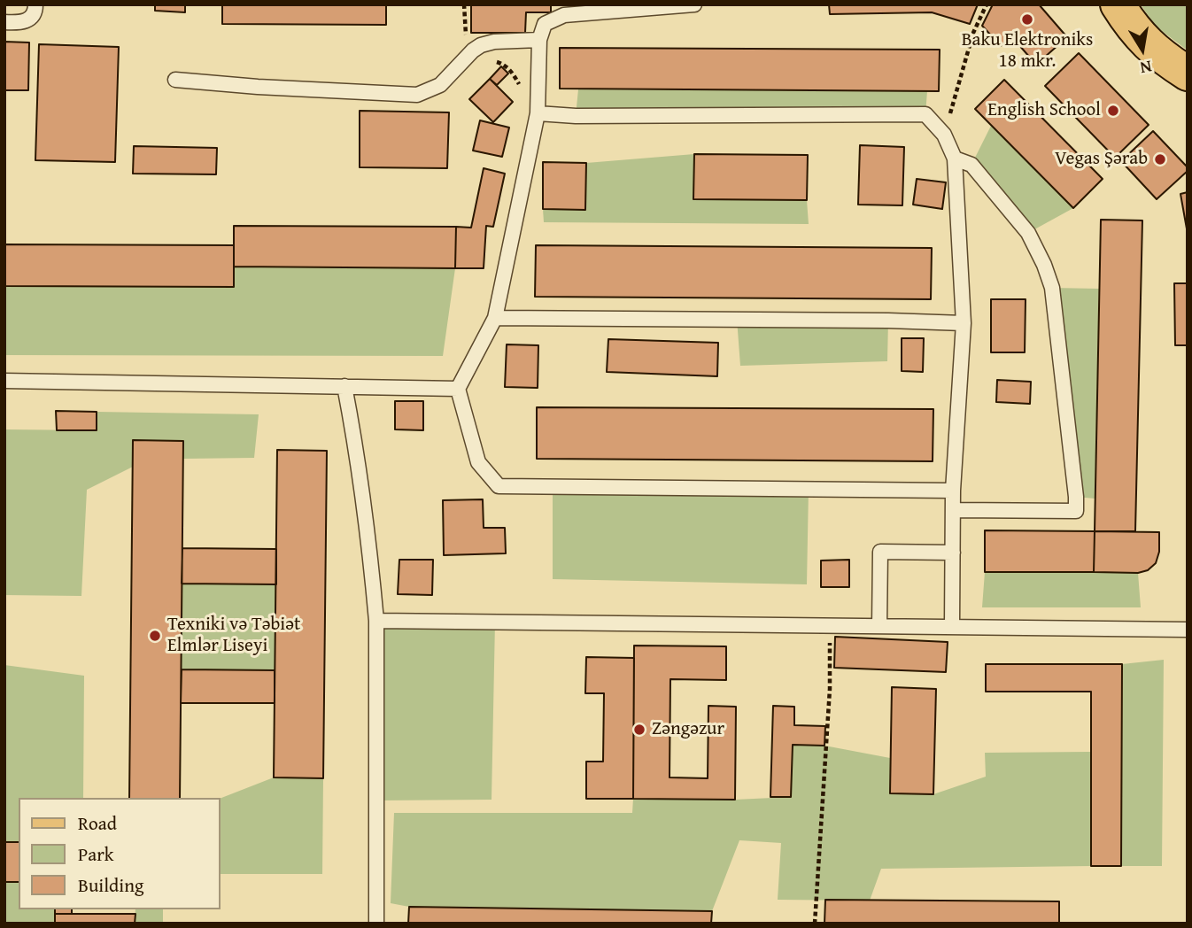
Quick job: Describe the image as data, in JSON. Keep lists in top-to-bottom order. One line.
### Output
{"places":["Baku Elektroniks 18 mkr.","English School","Vegas Şərab","Texniki və Təbiət Elmlər Liseyi","Zəngəzur"],"legend":["Road","Park","Building"],"north":"bottom"}
